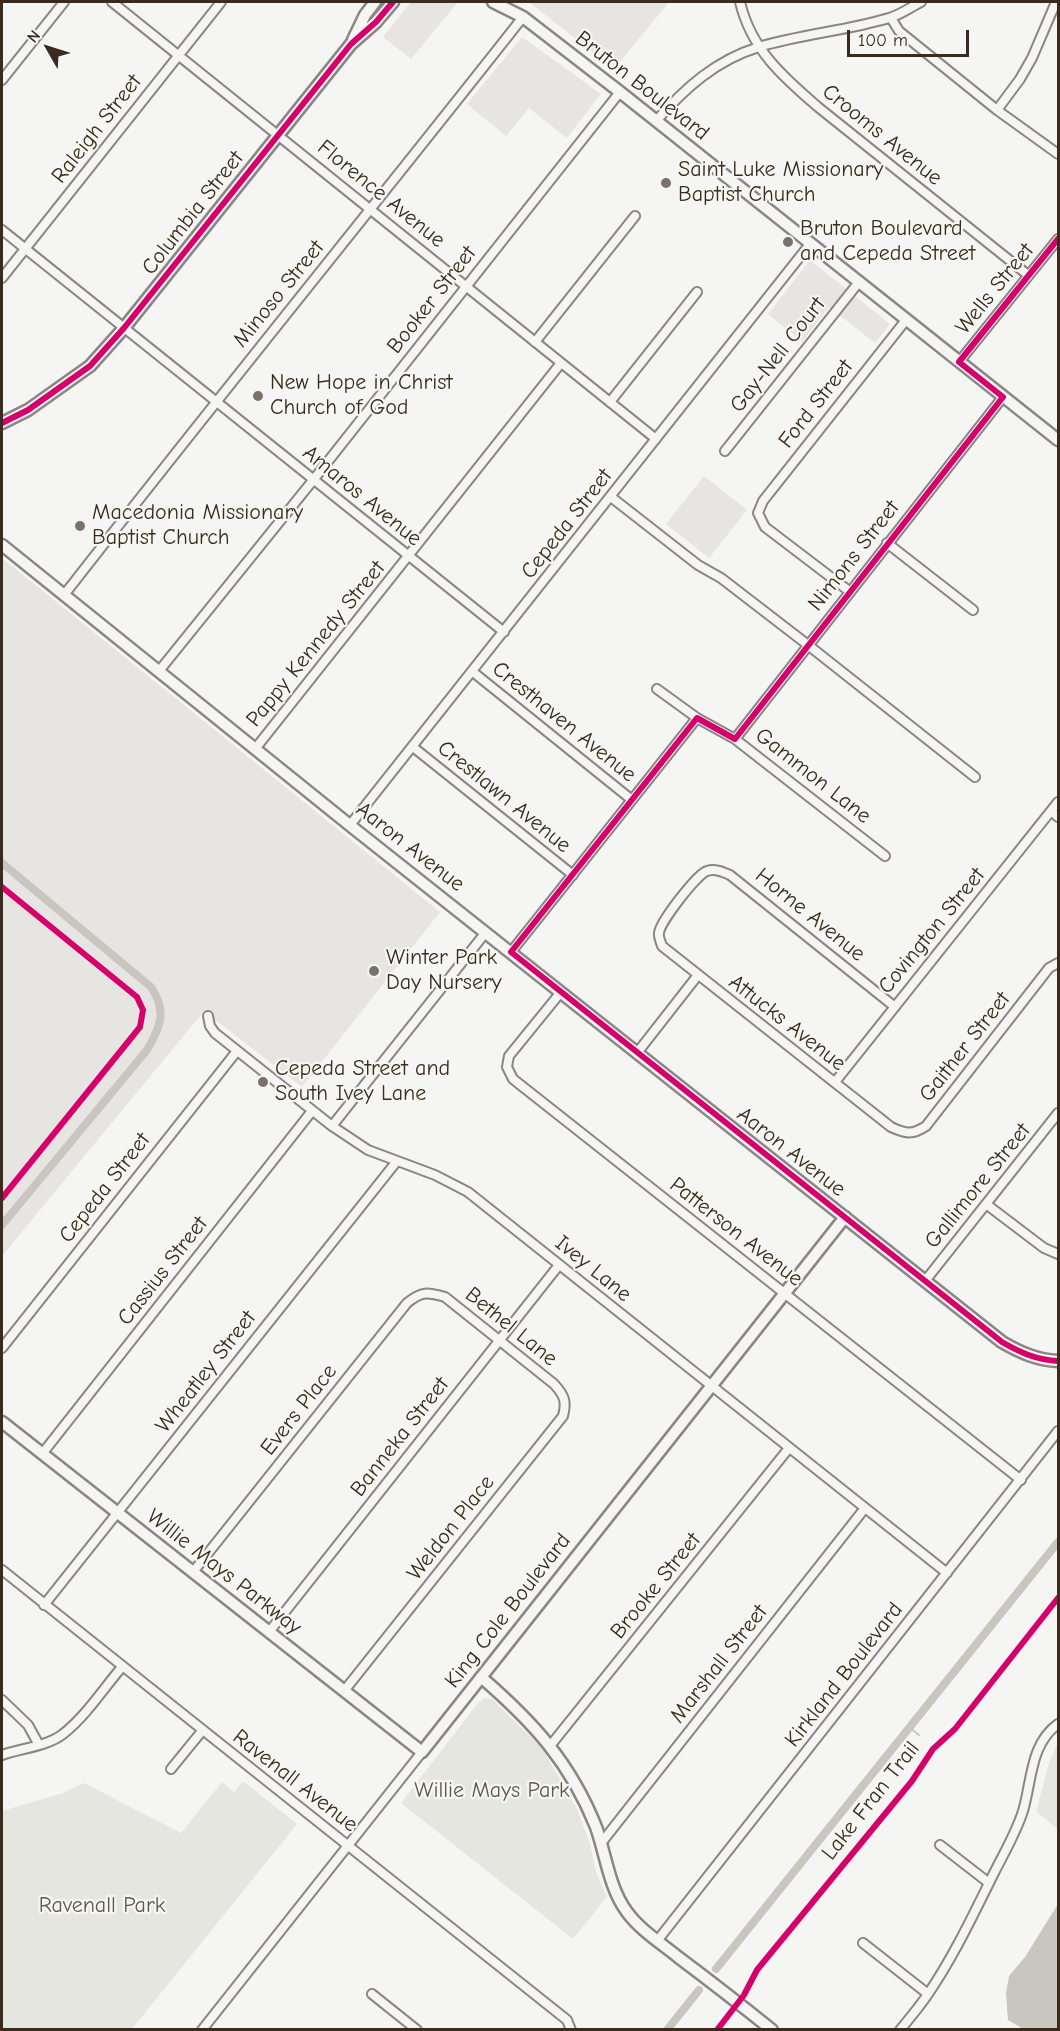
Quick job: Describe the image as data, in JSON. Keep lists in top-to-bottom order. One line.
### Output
{"streets":{"street":["Bruton Boulevard","Raleigh Street","Crooms Avenue","Florence Avenue","Columbia Street","Wells Street","Minoso Street","Booker Street","Gay-Nell Court","Ford Street","Amaros Avenue","Cepeda Street","Nimons Street","Pappy Kennedy Street","Cresthaven Avenue","Gammon Lane","Crestlawn Avenue","Aaron Avenue","Horne Avenue","Covington Street","Attucks Avenue","Gaither Street","Gallimore Street","Patterson Avenue","Ivey Lane","Cassius Street","Bethel Lane","Wheatley Street","Evers Place","Banneka Street","Weldon Place","Willie Mays Parkway","Brooke Street","King Cole Boulevard","Marshall Street","Kirkland Boulevard","Ravenall Avenue"],"cycle path":["Lake Fran Trail"]},"crossings":[["Bruton Boulevard","Wells Street"],["Bruton Boulevard","Minoso Street"],["Bruton Boulevard","Booker Street"],["Bruton Boulevard","Gay-Nell Court"],["Bruton Boulevard","Ford Street"],["Bruton Boulevard","Cepeda Street"],["Bruton Boulevard","Nimons Street"],["Raleigh Street","Florence Avenue"],["Raleigh Street","Amaros Avenue"],["Crooms Avenue","Wells Street"],["Florence Avenue","Columbia Street"],["Florence Avenue","Minoso Street"],["Florence Avenue","Booker Street"],["Florence Avenue","Cepeda Street"],["Florence Avenue","Pappy Kennedy Street"],["Columbia Street","Amaros Avenue"],["Minoso Street","Amaros Avenue"],["Minoso Street","Aaron Avenue"],["Booker Street","Amaros Avenue"],["Booker Street","Aaron Avenue"],["Ford Street","Nimons Street"],["Amaros Avenue","Cepeda Street"],["Amaros Avenue","Pappy Kennedy Street"],["Cepeda Street","Cresthaven Avenue"],["Cepeda Street","Crestlawn Avenue"],["Cepeda Street","Aaron Avenue"],["Cepeda Street","Ivey Lane"],["Nimons Street","Gammon Lane"],["Pappy Kennedy Street","Aaron Avenue"],["Aaron Avenue","Gallimore Street"],["Aaron Avenue","Patterson Avenue"],["Aaron Avenue","King Cole Boulevard"],["Horne Avenue","Covington Street"],["Horne Avenue","Attucks Avenue"],["Covington Street","Attucks Avenue"],["Attucks Avenue","Gaither Street"],["Patterson Avenue","King Cole Boulevard"],["Patterson Avenue","Kirkland Boulevard"],["Ivey Lane","Cassius Street"],["Ivey Lane","Wheatley Street"],["Ivey Lane","Banneka Street"],["Ivey Lane","Brooke Street"],["Ivey Lane","King Cole Boulevard"],["Ivey Lane","Marshall Street"],["Ivey Lane","Kirkland Boulevard"],["Cassius Street","Willie Mays Parkway"],["Bethel Lane","Evers Place"],["Bethel Lane","Banneka Street"],["Bethel Lane","Weldon Place"],["Wheatley Street","Willie Mays Parkway"],["Wheatley Street","Ravenall Avenue"],["Evers Place","Willie Mays Parkway"],["Banneka Street","Willie Mays Parkway"],["Weldon Place","Willie Mays Parkway"],["Willie Mays Parkway","King Cole Boulevard"],["King Cole Boulevard","Ravenall Avenue"]],"parks":["Willie Mays Park","Ravenall Park"],"places":["Saint Luke Missionary Baptist Church","Bruton Boulevard and Cepeda Street","New Hope in Christ Church of God","Macedonia Missionary Baptist Church","Winter Park Day Nursery","Cepeda Street and South Ivey Lane"],"scale_bar":"100 m","north":"top left"}
